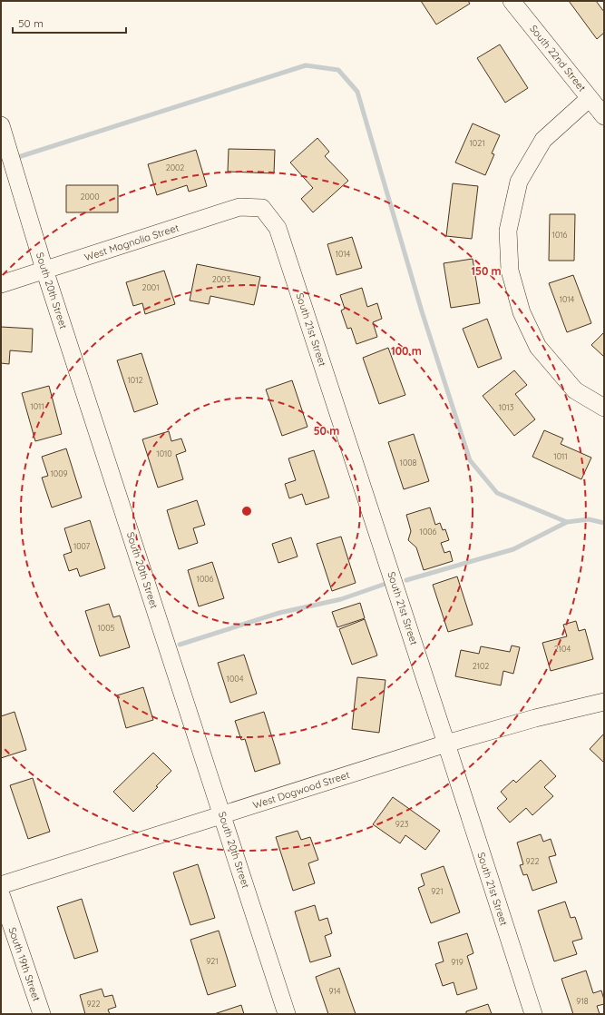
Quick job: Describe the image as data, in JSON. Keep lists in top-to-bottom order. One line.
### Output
{"streets":{"street":["South 22nd Street","West Magnolia Street","South 20th Street","South 21st Street","West Dogwood Street","South 19th Street"]},"crossings":[["West Magnolia Street","South 20th Street"],["West Magnolia Street","South 21st Street"],["South 20th Street","West Dogwood Street"],["South 21st Street","West Dogwood Street"]],"house_numbers":["1021","2002","2000","1016","1014","2003","2001","1014","1012","1011","1013","1010","1011","1008","1009","1006","1007","1006","1005","2104","2102","1004","923","922","921","921","919","914","918","922"],"scale_bar":"50 m","rings":["150 m","100 m","50 m"]}
